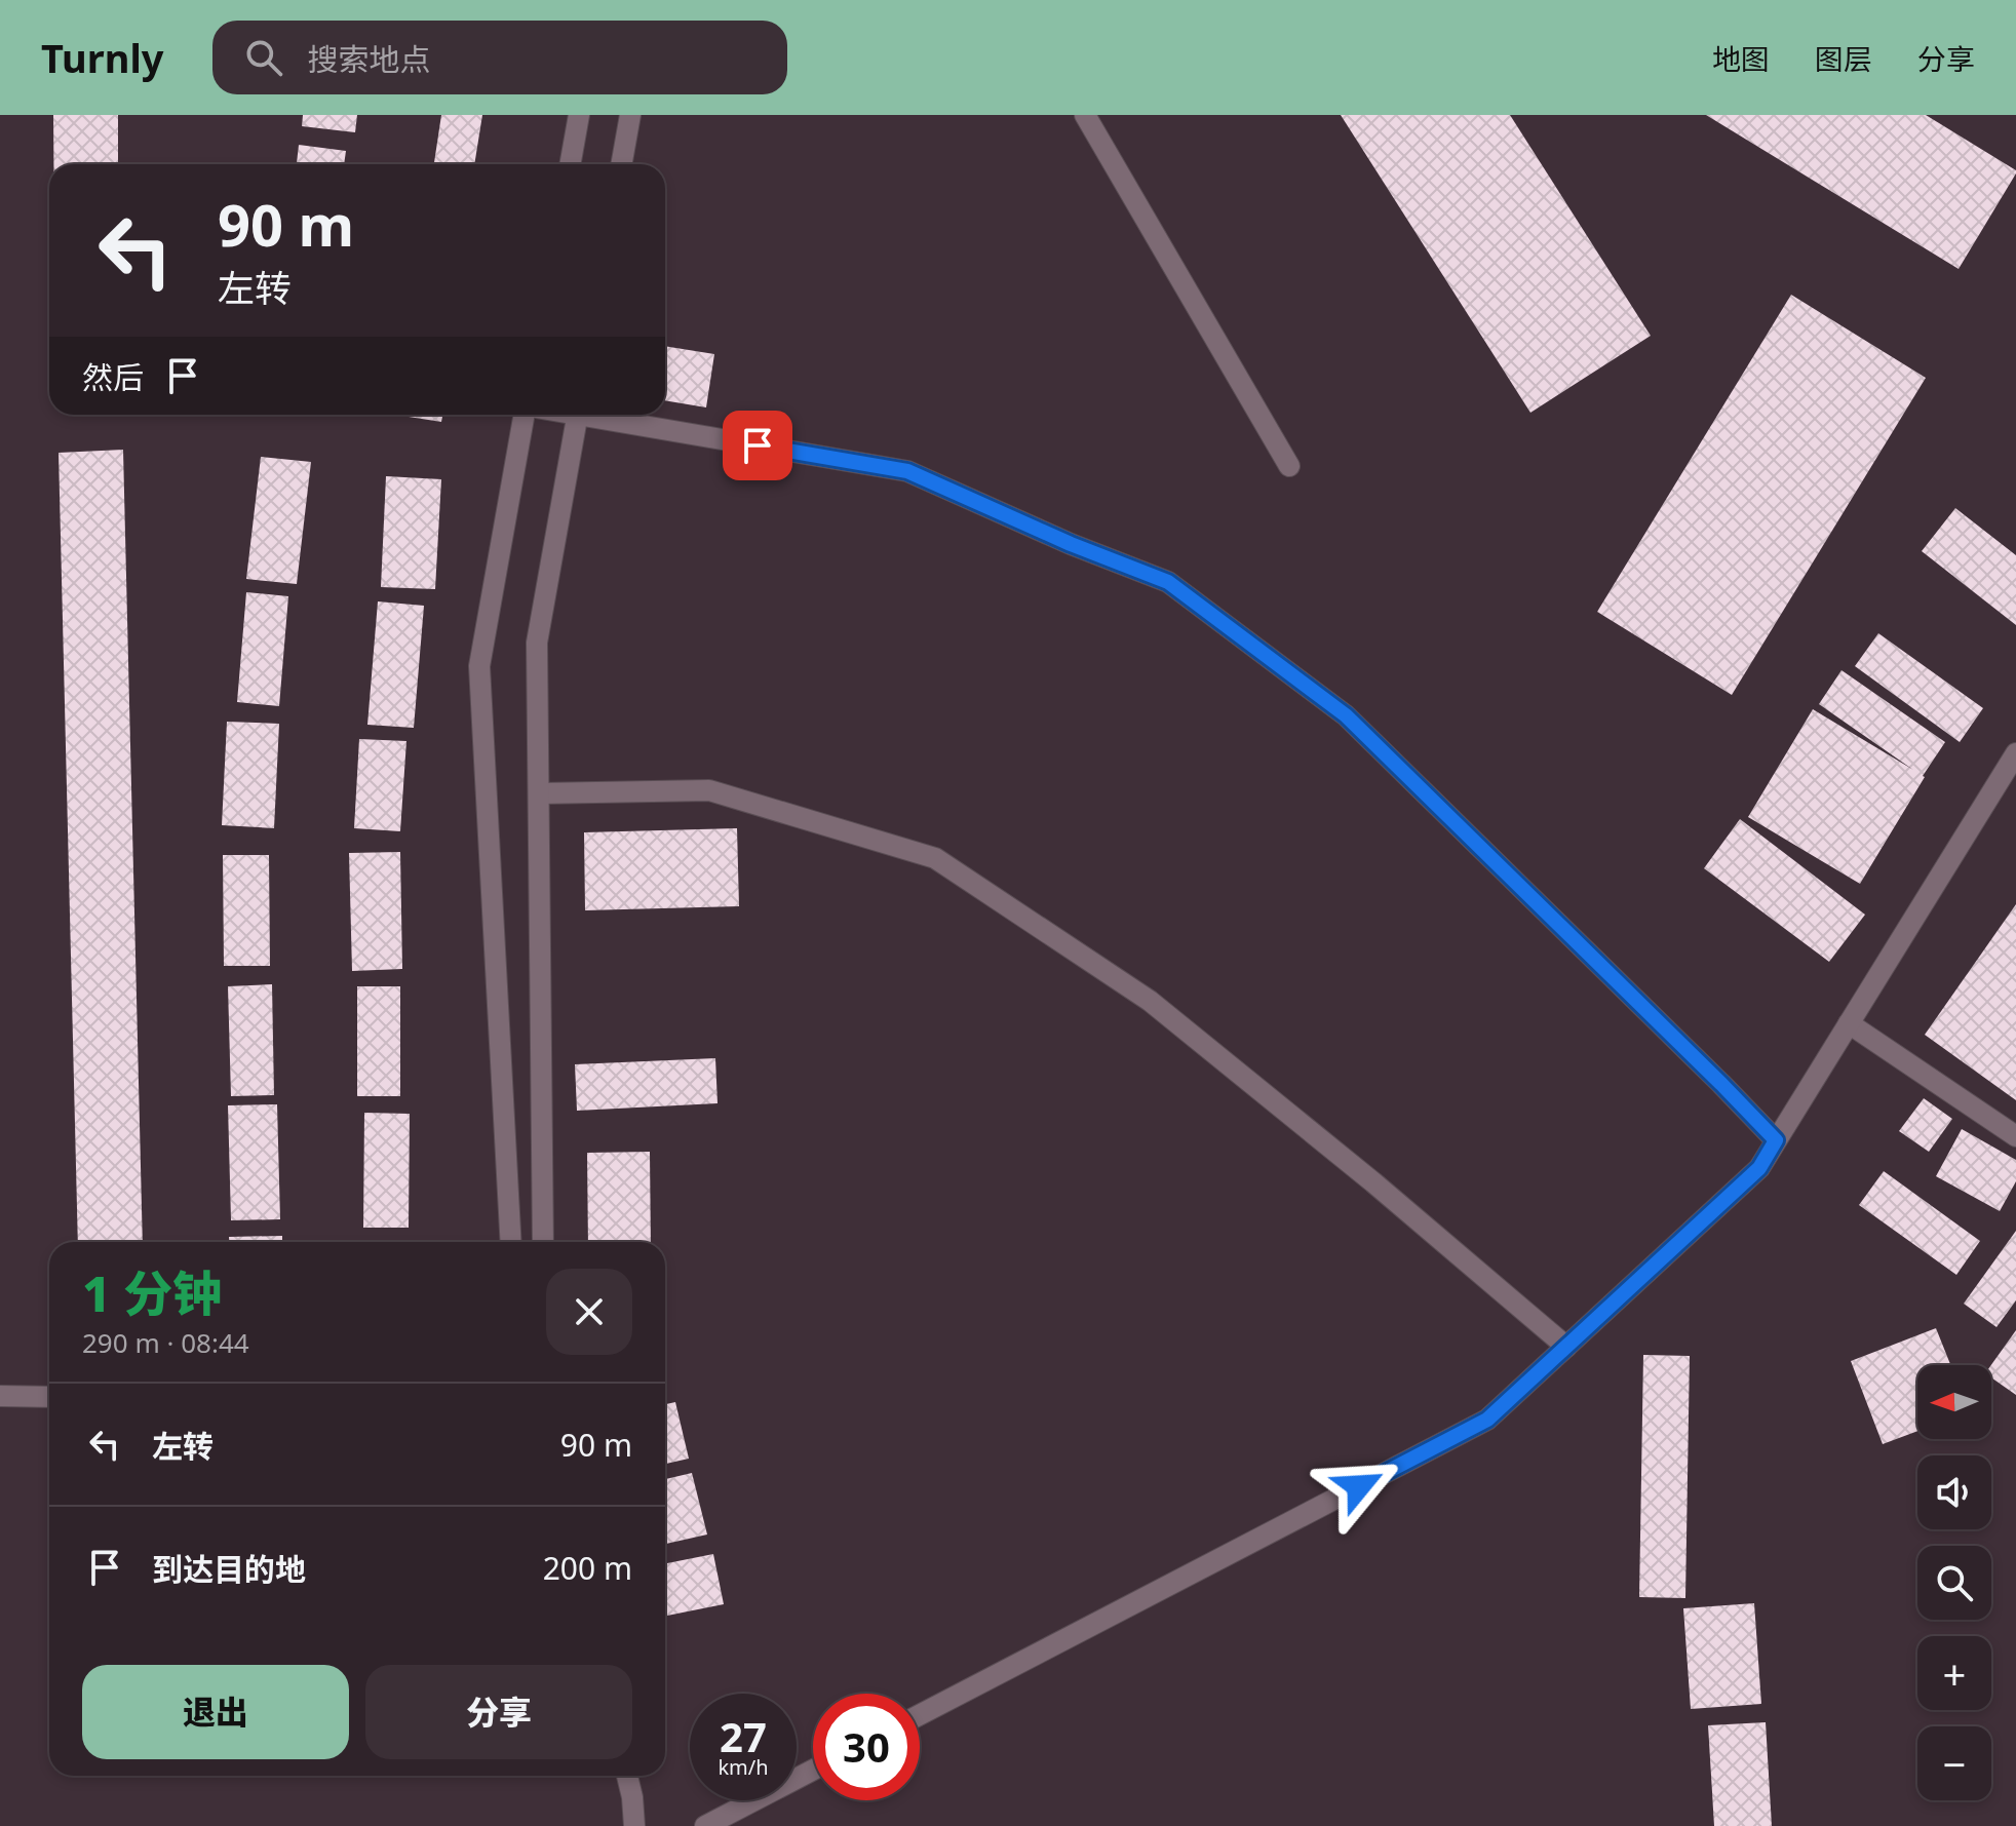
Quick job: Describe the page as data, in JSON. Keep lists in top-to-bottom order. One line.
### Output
{"north":"left","page":{"header":"Turnly","search":"搜索地点","nav":["地图","图层","分享"],"turn":["90 m","左转"],"then":"然后","heading":["1 分钟","290 m · 08:44"],"map_buttons":["+","−"],"list":[{"name":"左转","value":"90 m"},{"name":"到达目的地","value":"200 m"}],"buttons":["退出","分享"],"speed":"27 km/h","limit":"30"}}
